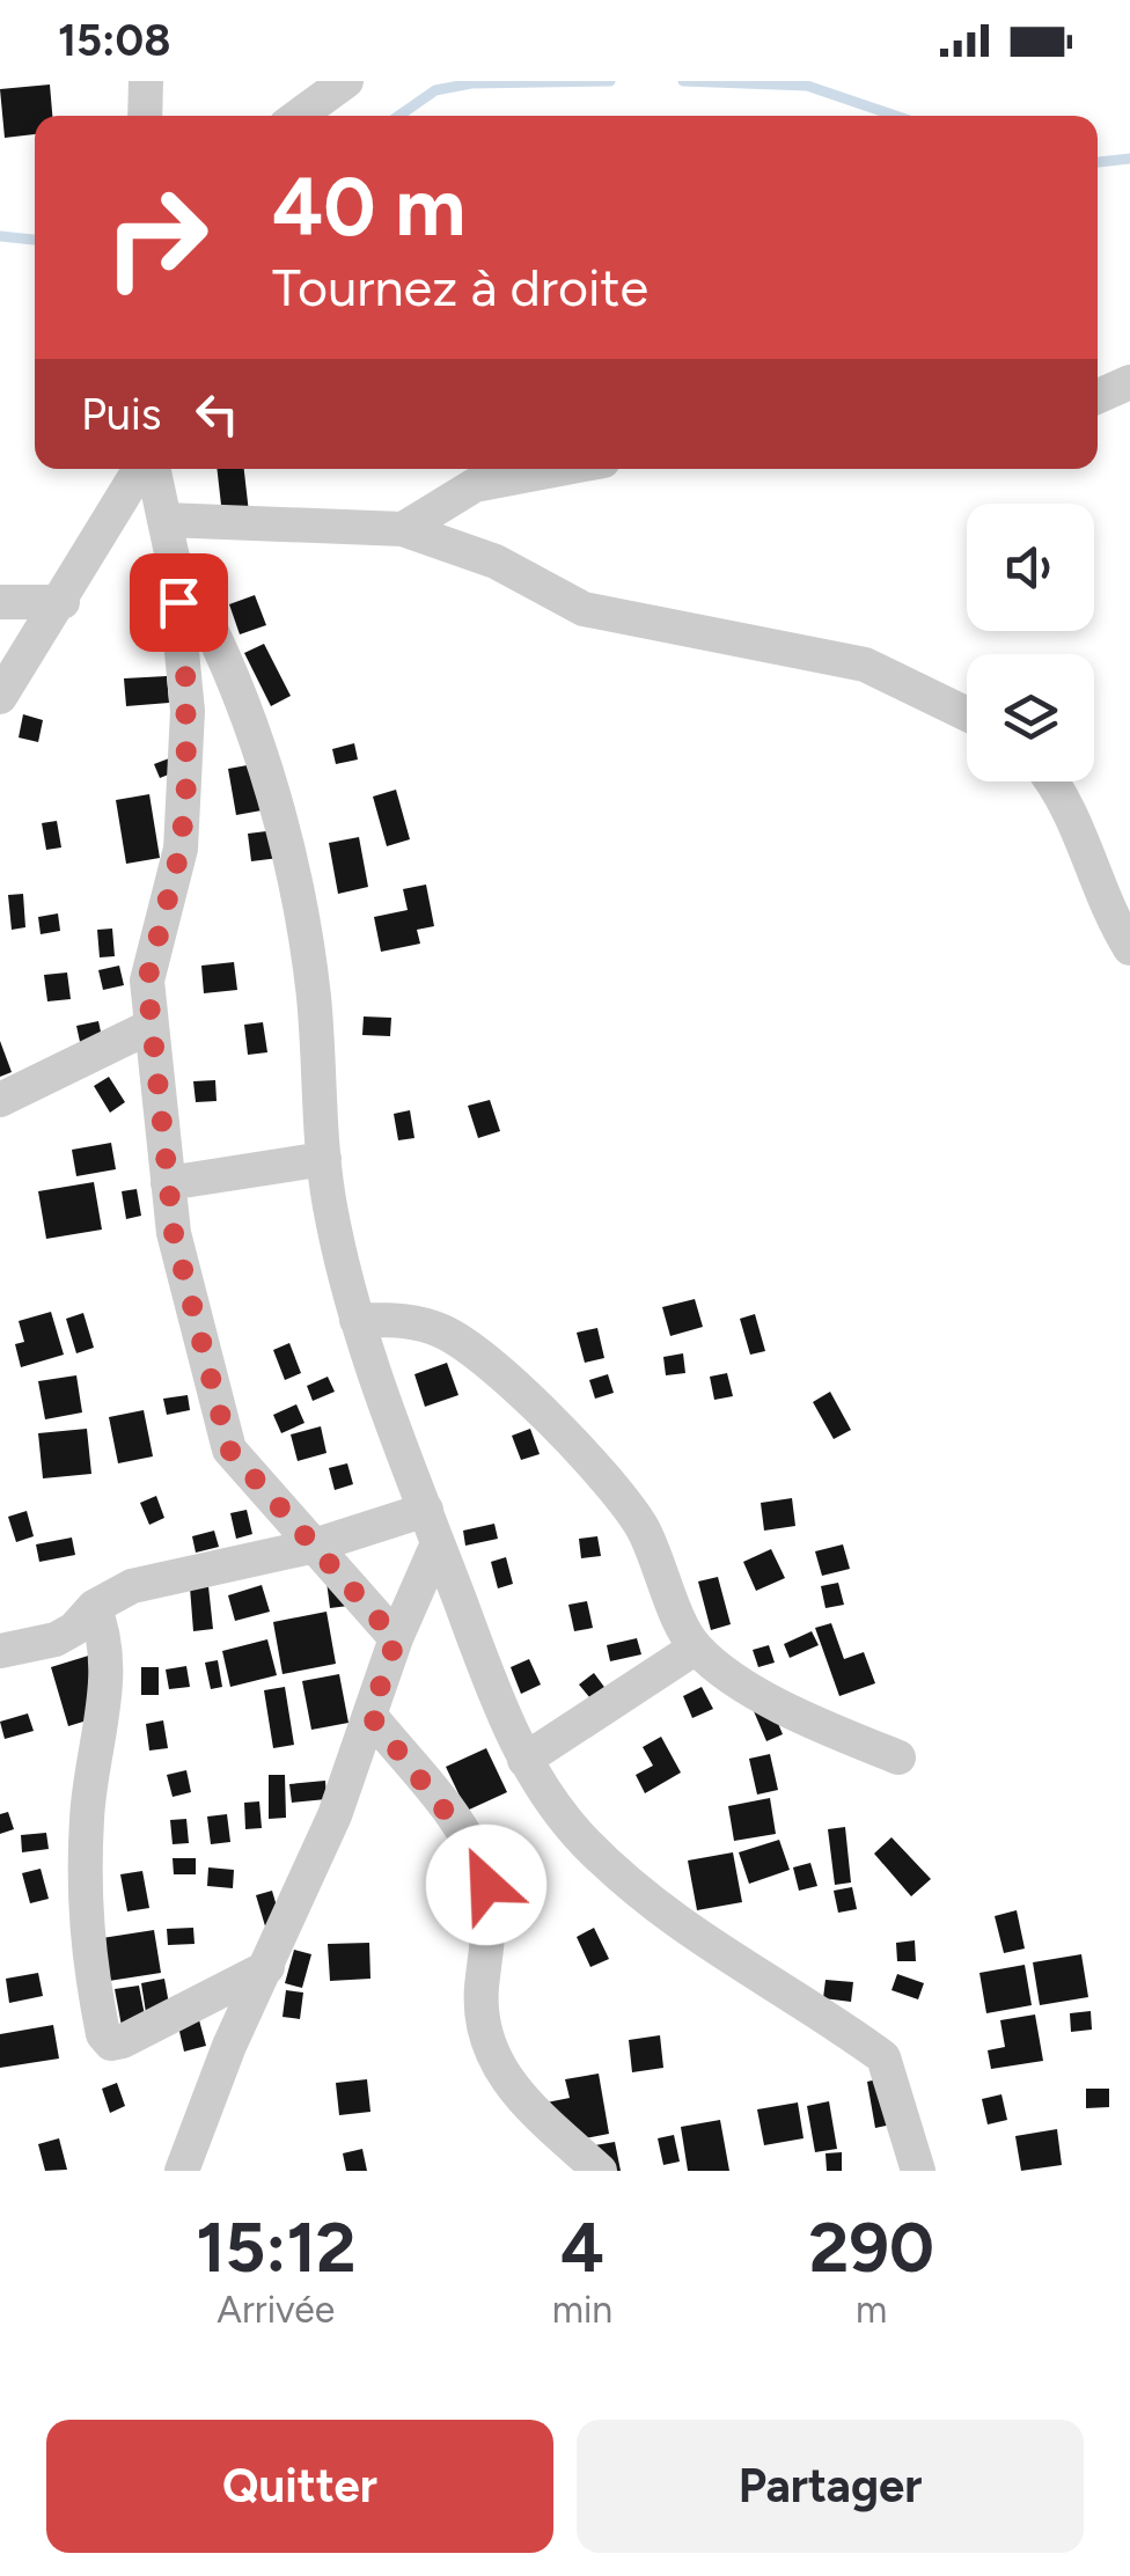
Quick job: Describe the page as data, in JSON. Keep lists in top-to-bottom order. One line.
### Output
{"page":{"status":"15:08","turn":["40 m","Tournez à droite"],"then":"Puis","eta":["15:12","Arrivée","4","min","290","m"],"buttons":["Quitter","Partager"]}}
